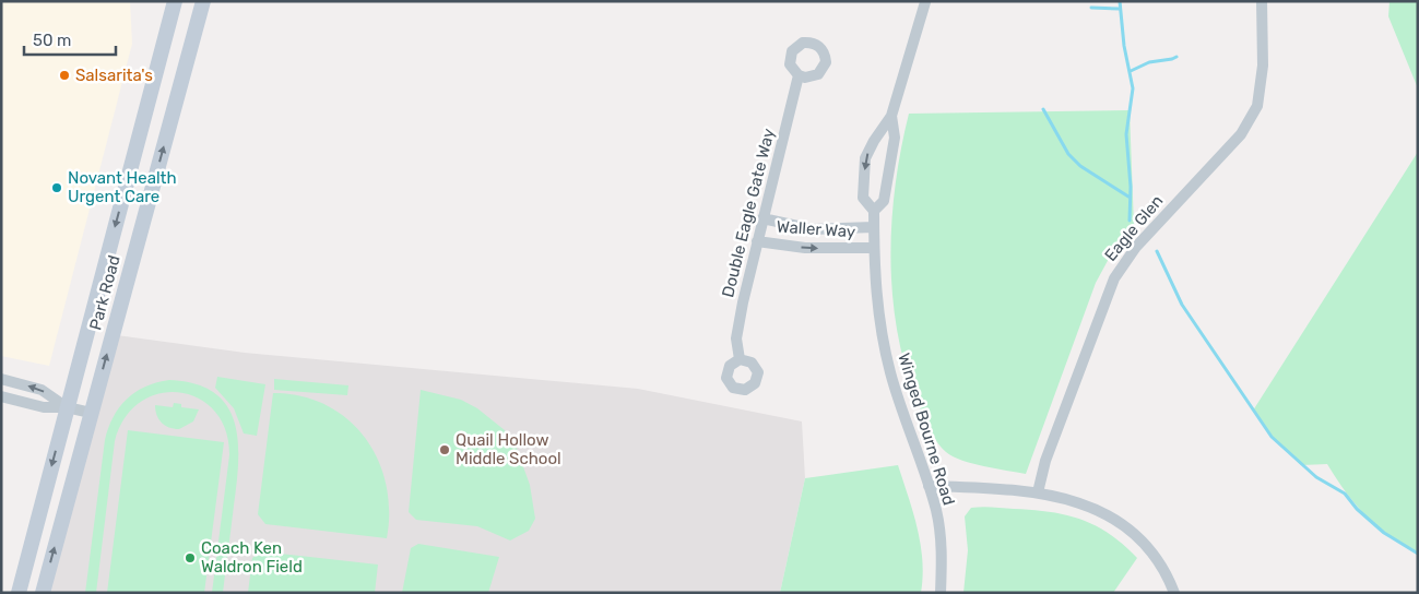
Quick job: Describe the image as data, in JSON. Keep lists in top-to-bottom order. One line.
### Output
{"streets":{"main road":["Park Road"],"street":["Double Eagle Gate Way","Eagle Glen","Waller Way","Winged Bourne Road"]},"crossings":[["Double Eagle Gate Way","Waller Way"],["Waller Way","Winged Bourne Road"]],"places":["Salsarita's","Novant Health Urgent Care","Quail Hollow Middle School","Coach Ken Waldron Field"],"scale_bar":"50 m"}
